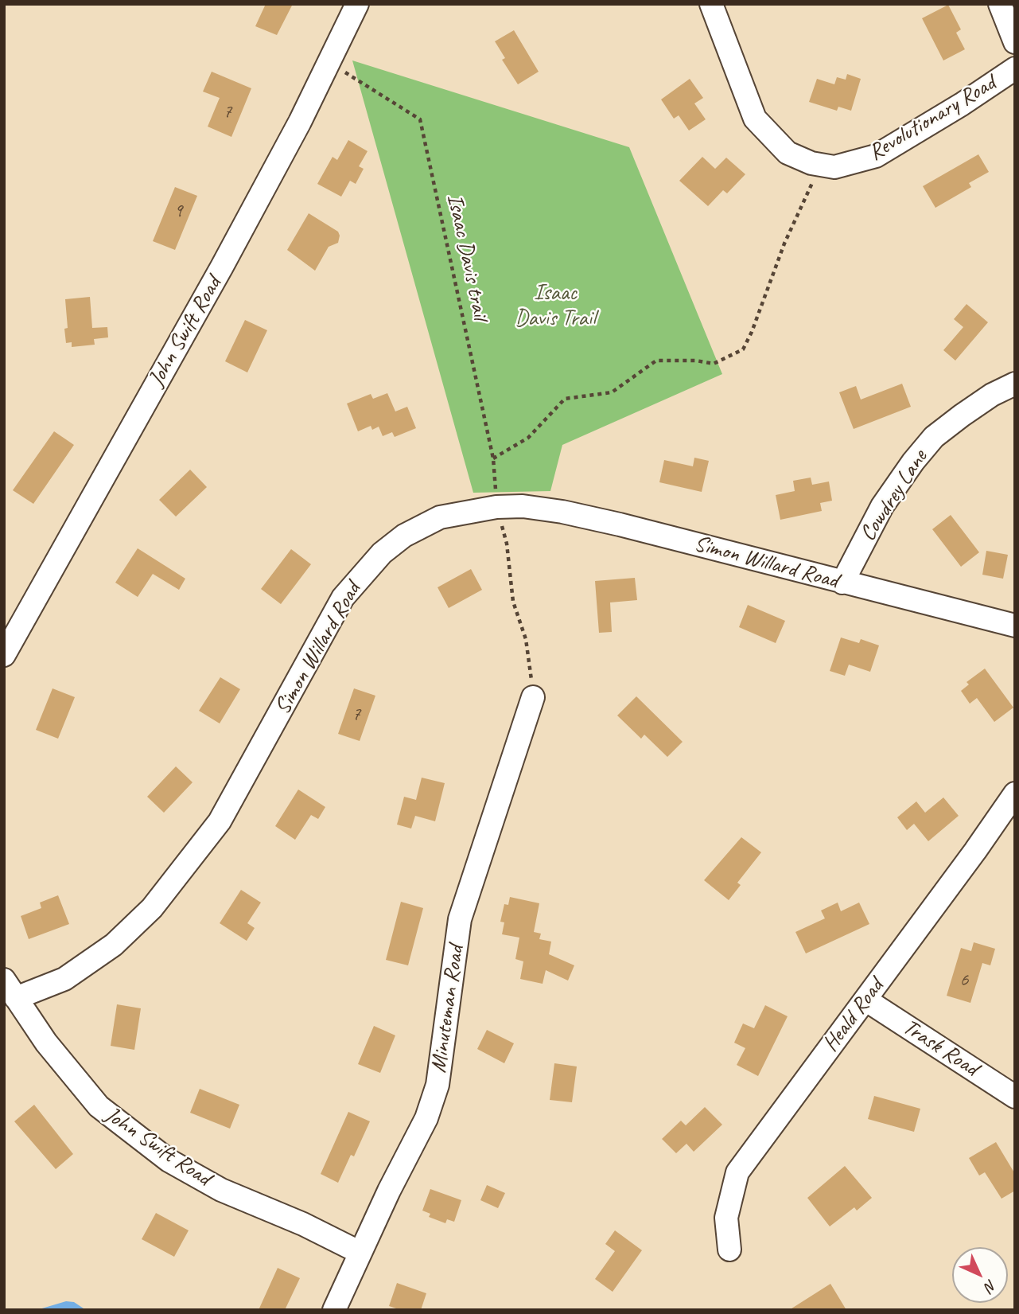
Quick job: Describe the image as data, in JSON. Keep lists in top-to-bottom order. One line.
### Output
{"streets":{"street":["Revolutionary Road","John Swift Road","Cowdrey Lane","Simon Willard Road","Minuteman Road","Heald Road","Trask Road"],"path":["Isaac Davis trail"]},"crossings":[["Isaac Davis trail","John Swift Road"],["Isaac Davis trail","Simon Willard Road"],["Isaac Davis trail","Minuteman Road"],["John Swift Road","Simon Willard Road"],["John Swift Road","Minuteman Road"],["Cowdrey Lane","Simon Willard Road"],["Heald Road","Trask Road"]],"parks":["Isaac Davis Trail"],"house_numbers":["7","9","7","6"],"north":"bottom right"}
